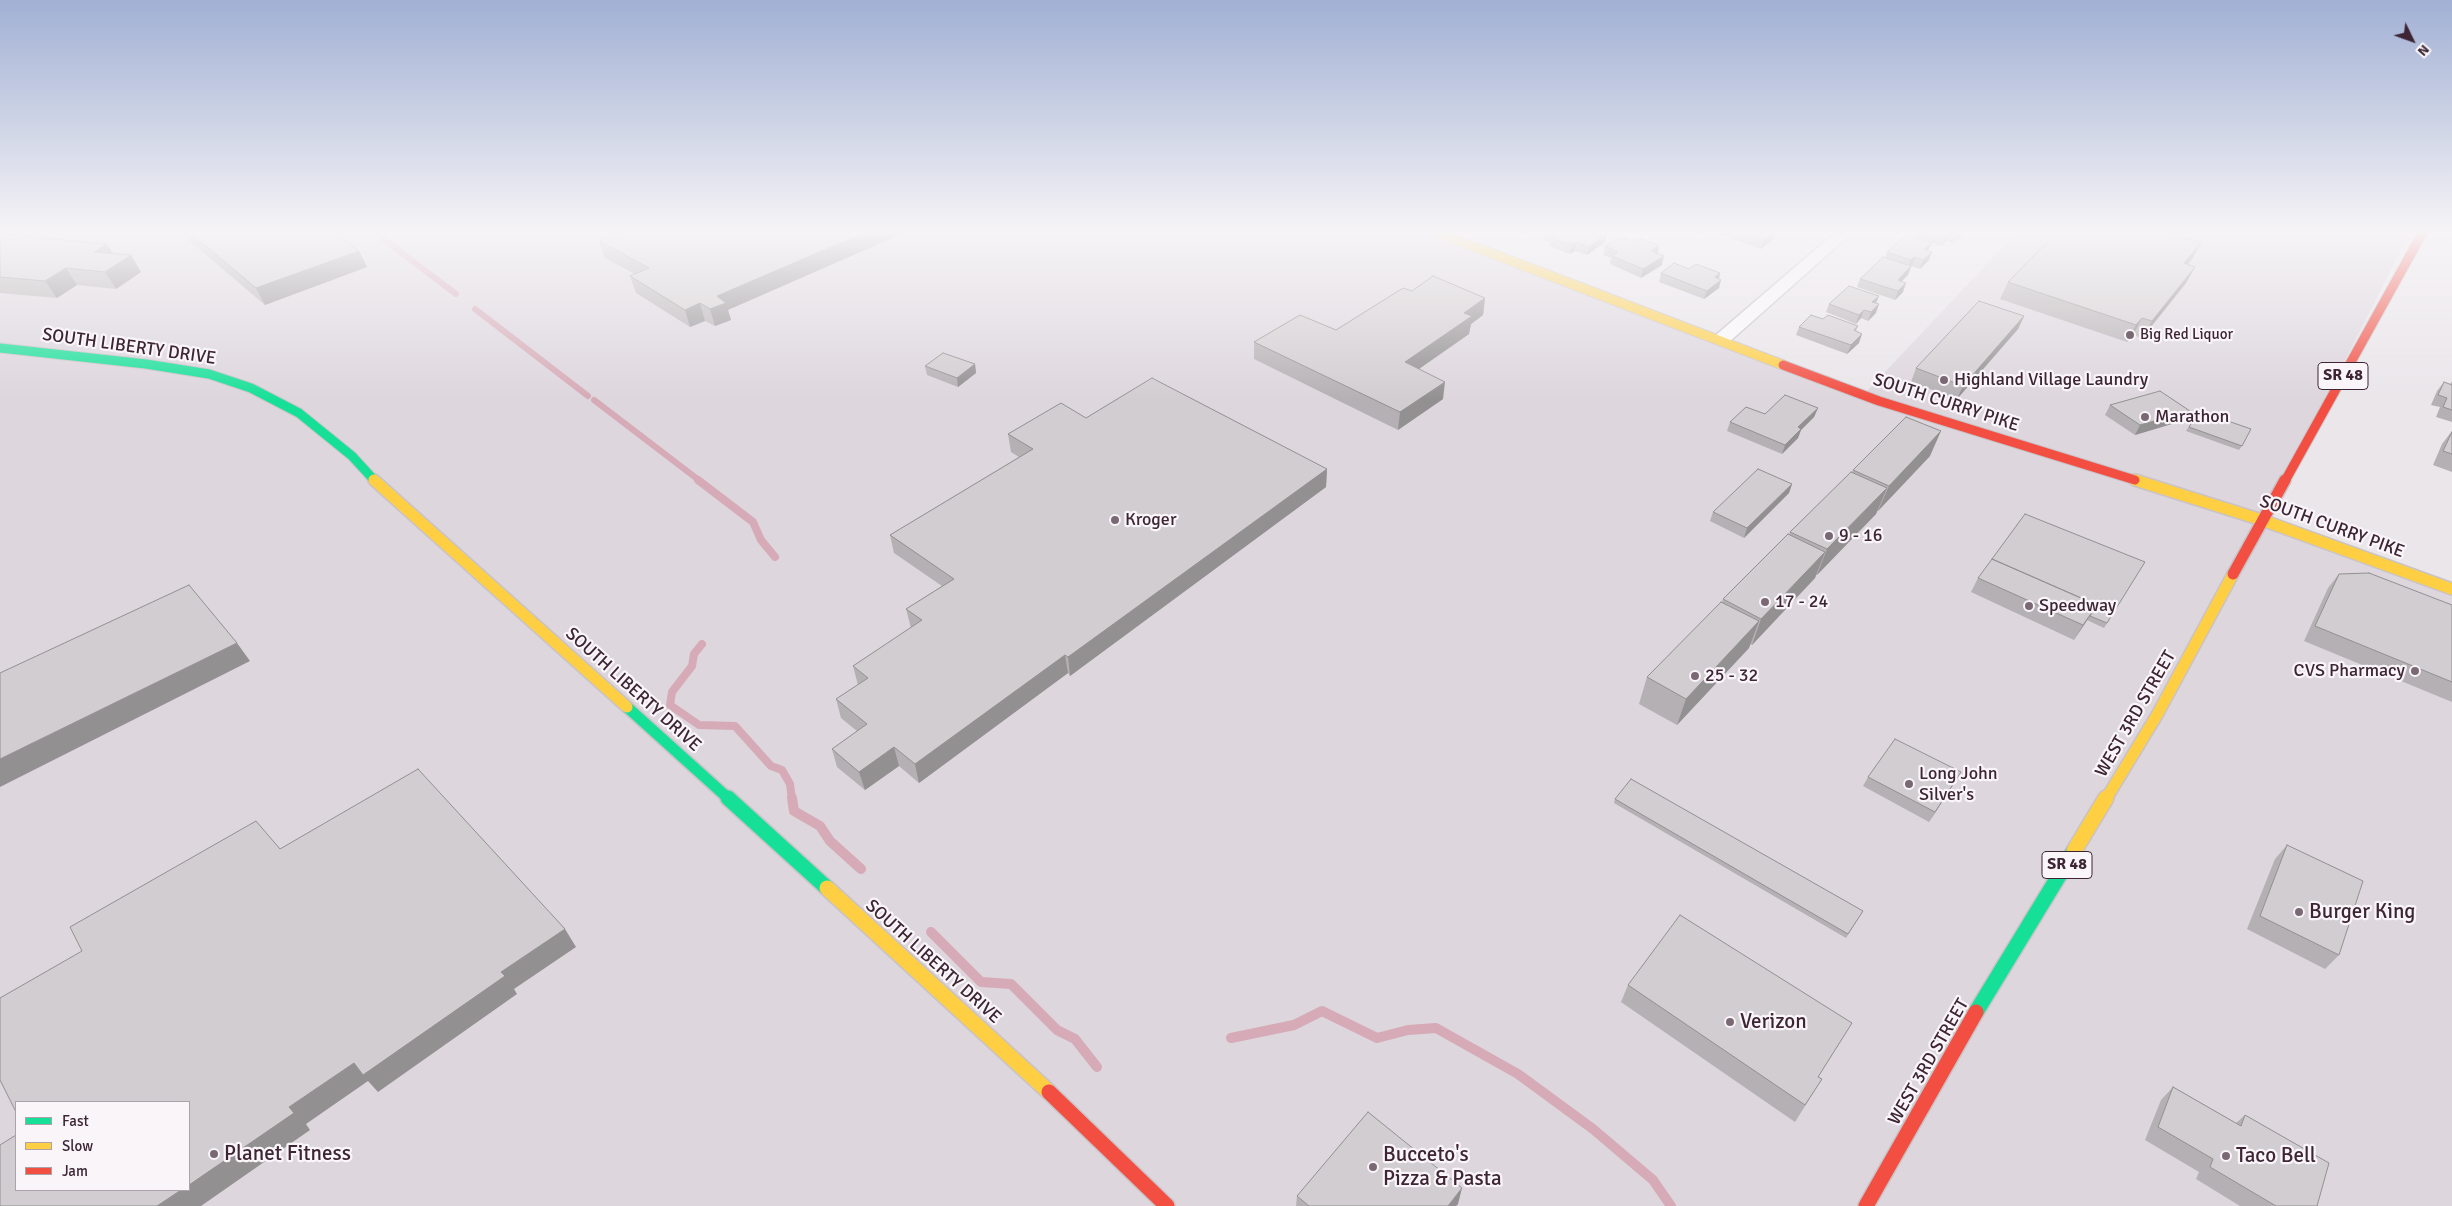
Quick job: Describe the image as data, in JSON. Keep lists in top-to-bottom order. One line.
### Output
{"streets":{"main road":["SOUTH LIBERTY DRIVE","SR 48","SOUTH CURRY PIKE","WEST 3RD STREET"]},"crossings":[["SOUTH CURRY PIKE","WEST 3RD STREET"]],"places":["Big Red Liquor","Highland Village Laundry","Marathon","Kroger","9 - 16","17 - 24","Speedway","CVS Pharmacy","25 - 32","Long John Silver's","Burger King","Verizon","Planet Fitness","Taco Bell","Bucceto's Pizza & Pasta"],"legend":["Fast","Slow","Jam"],"north":"bottom right"}
